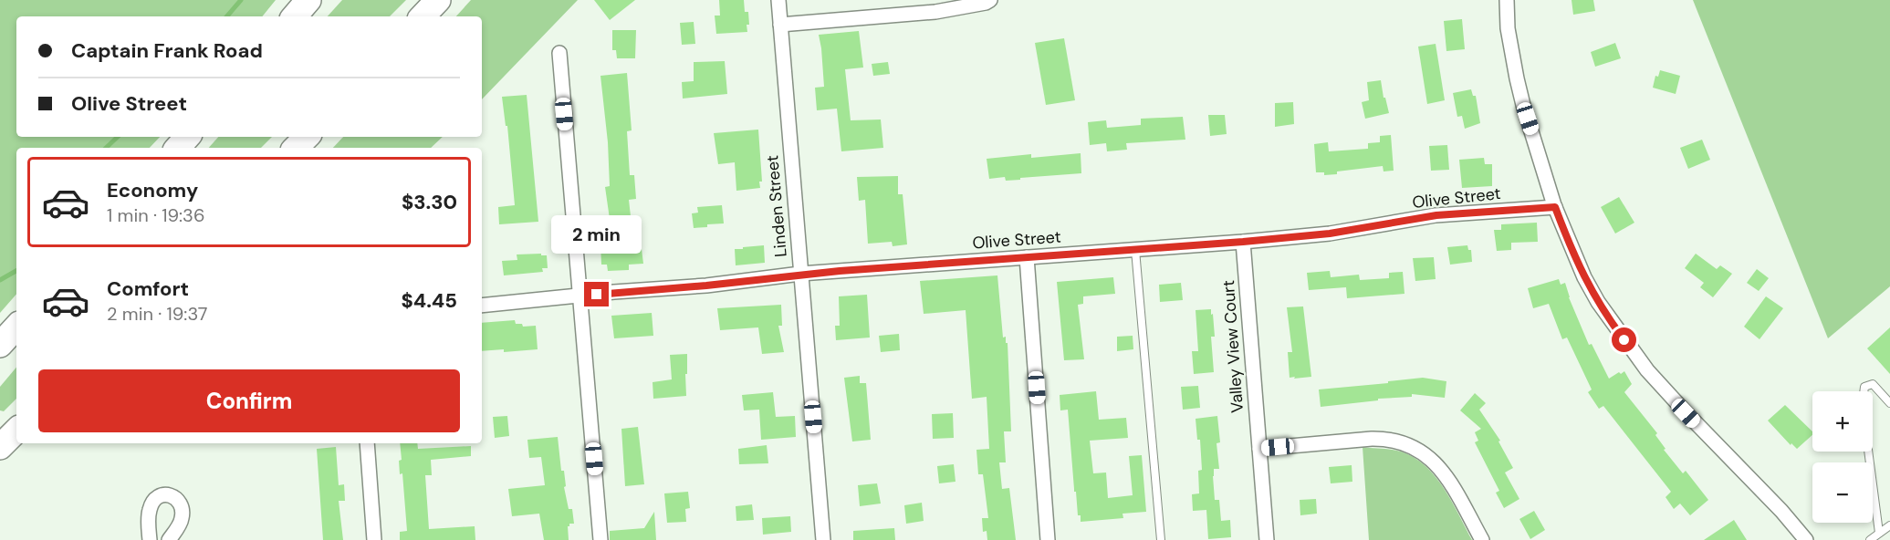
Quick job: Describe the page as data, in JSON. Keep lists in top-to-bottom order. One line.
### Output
{"streets":{"street":["Olive Street","Linden Street","Valley View Court"]},"crossings":[["Olive Street","Linden Street"],["Olive Street","Valley View Court"]],"page":{"banner":["Captain Frank Road","Olive Street"],"list":[{"name":"Economy","note":"1 min · 19:36","value":"$3.30"},{"name":"Comfort","note":"2 min · 19:37","value":"$4.45"}],"bubble":"2 min","buttons":"Confirm","map_buttons":["+","−"]}}
